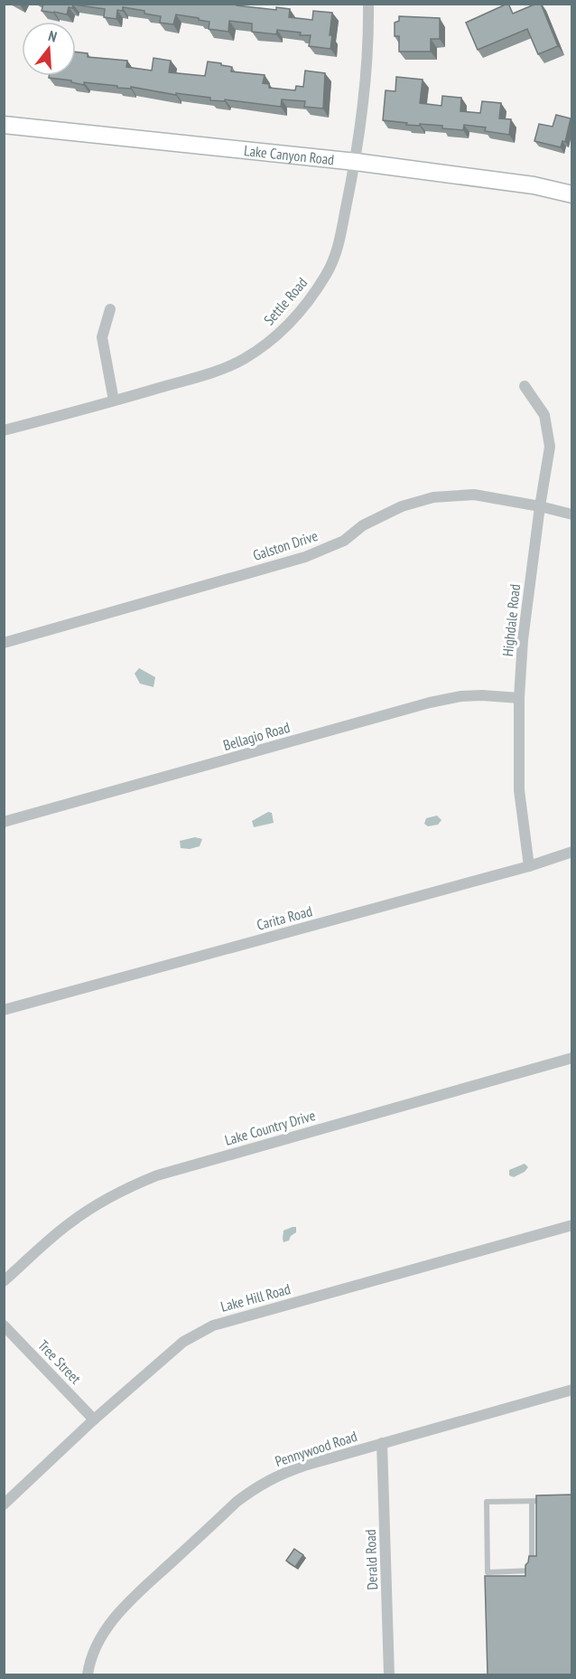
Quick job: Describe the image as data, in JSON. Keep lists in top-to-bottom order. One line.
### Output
{"streets":{"street":["Lake Canyon Road","Settle Road","Galston Drive","Highdale Road","Bellagio Road","Carita Road","Lake Country Drive","Lake Hill Road","Tree Street","Pennywood Road","Derald Road"]},"crossings":[["Lake Canyon Road","Settle Road"],["Galston Drive","Highdale Road"],["Highdale Road","Bellagio Road"],["Highdale Road","Carita Road"],["Lake Hill Road","Tree Street"],["Pennywood Road","Derald Road"]],"north":"top"}
